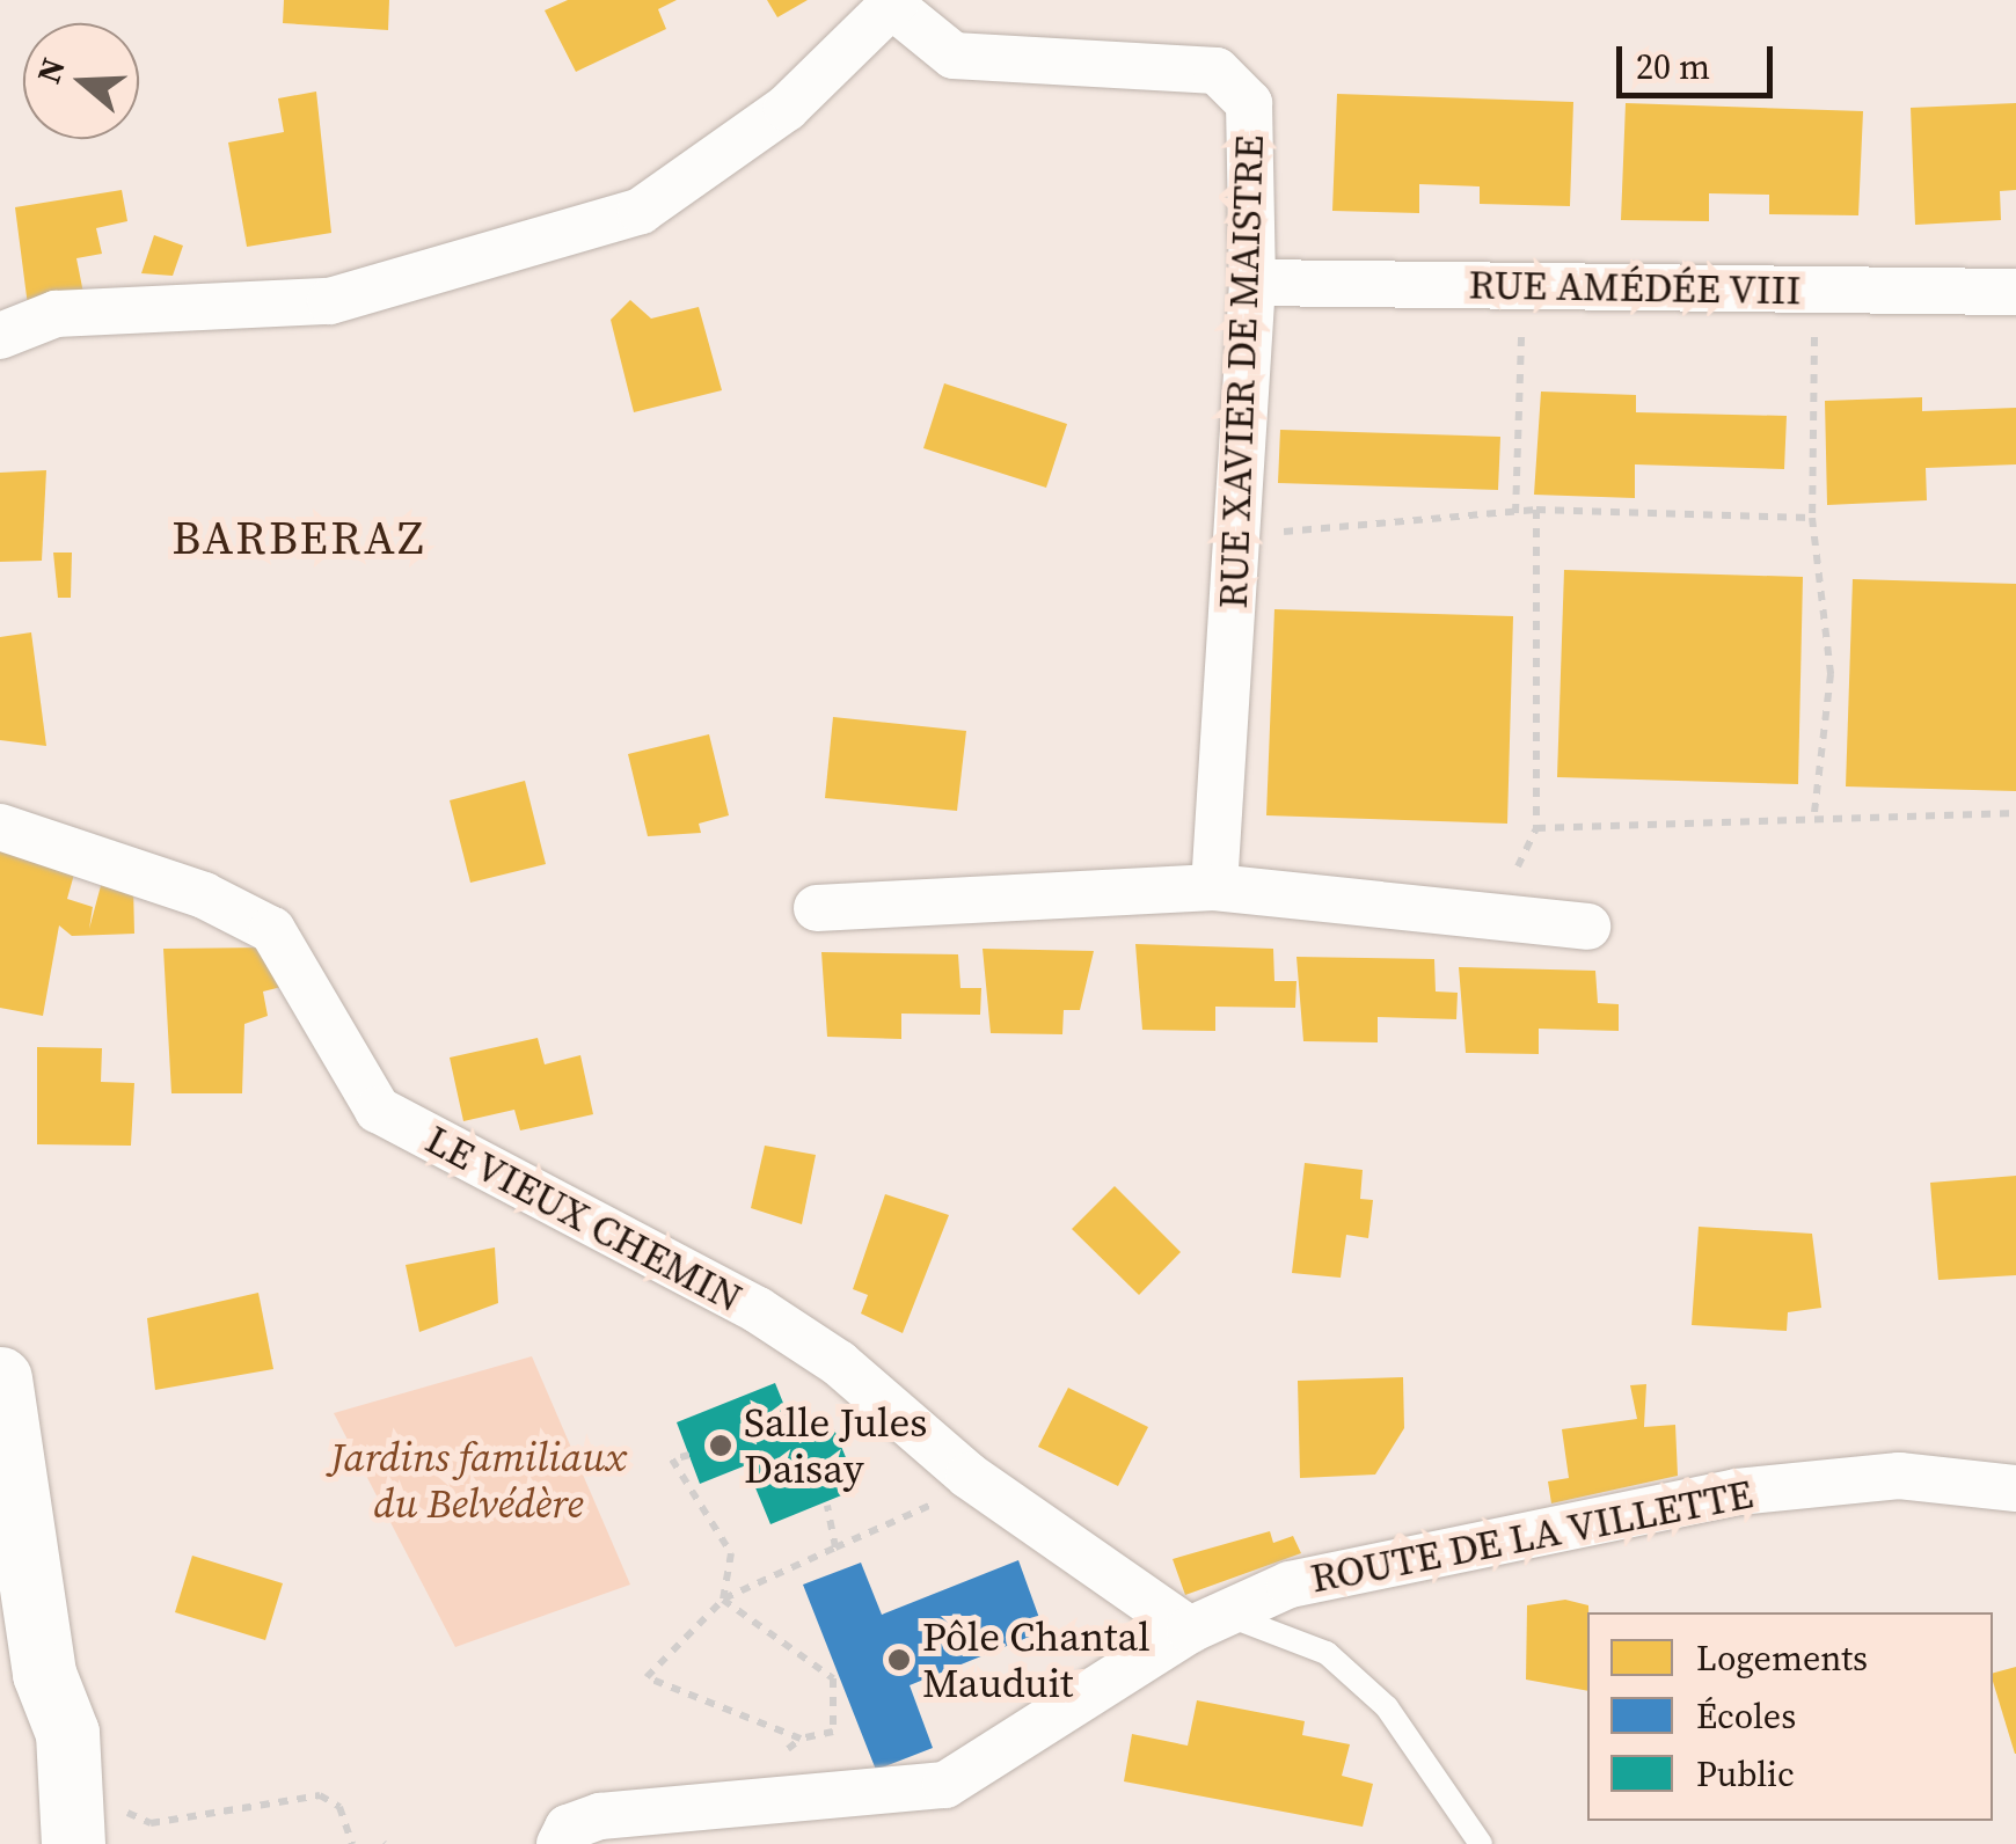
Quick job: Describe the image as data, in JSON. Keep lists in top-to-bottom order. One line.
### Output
{"streets":{"street":["RUE AMÉDÉE VIII","RUE XAVIER DE MAISTRE","LE VIEUX CHEMIN","ROUTE DE LA VILLETTE"]},"crossings":[["RUE AMÉDÉE VIII","RUE XAVIER DE MAISTRE"],["LE VIEUX CHEMIN","ROUTE DE LA VILLETTE"]],"districts":["BARBERAZ"],"parks":["Jardins familiaux du Belvédère"],"places":["Salle Jules Daisay","Pôle Chantal Mauduit"],"legend":["Logements","Écoles","Public"],"scale_bar":"20 m","north":"left"}
